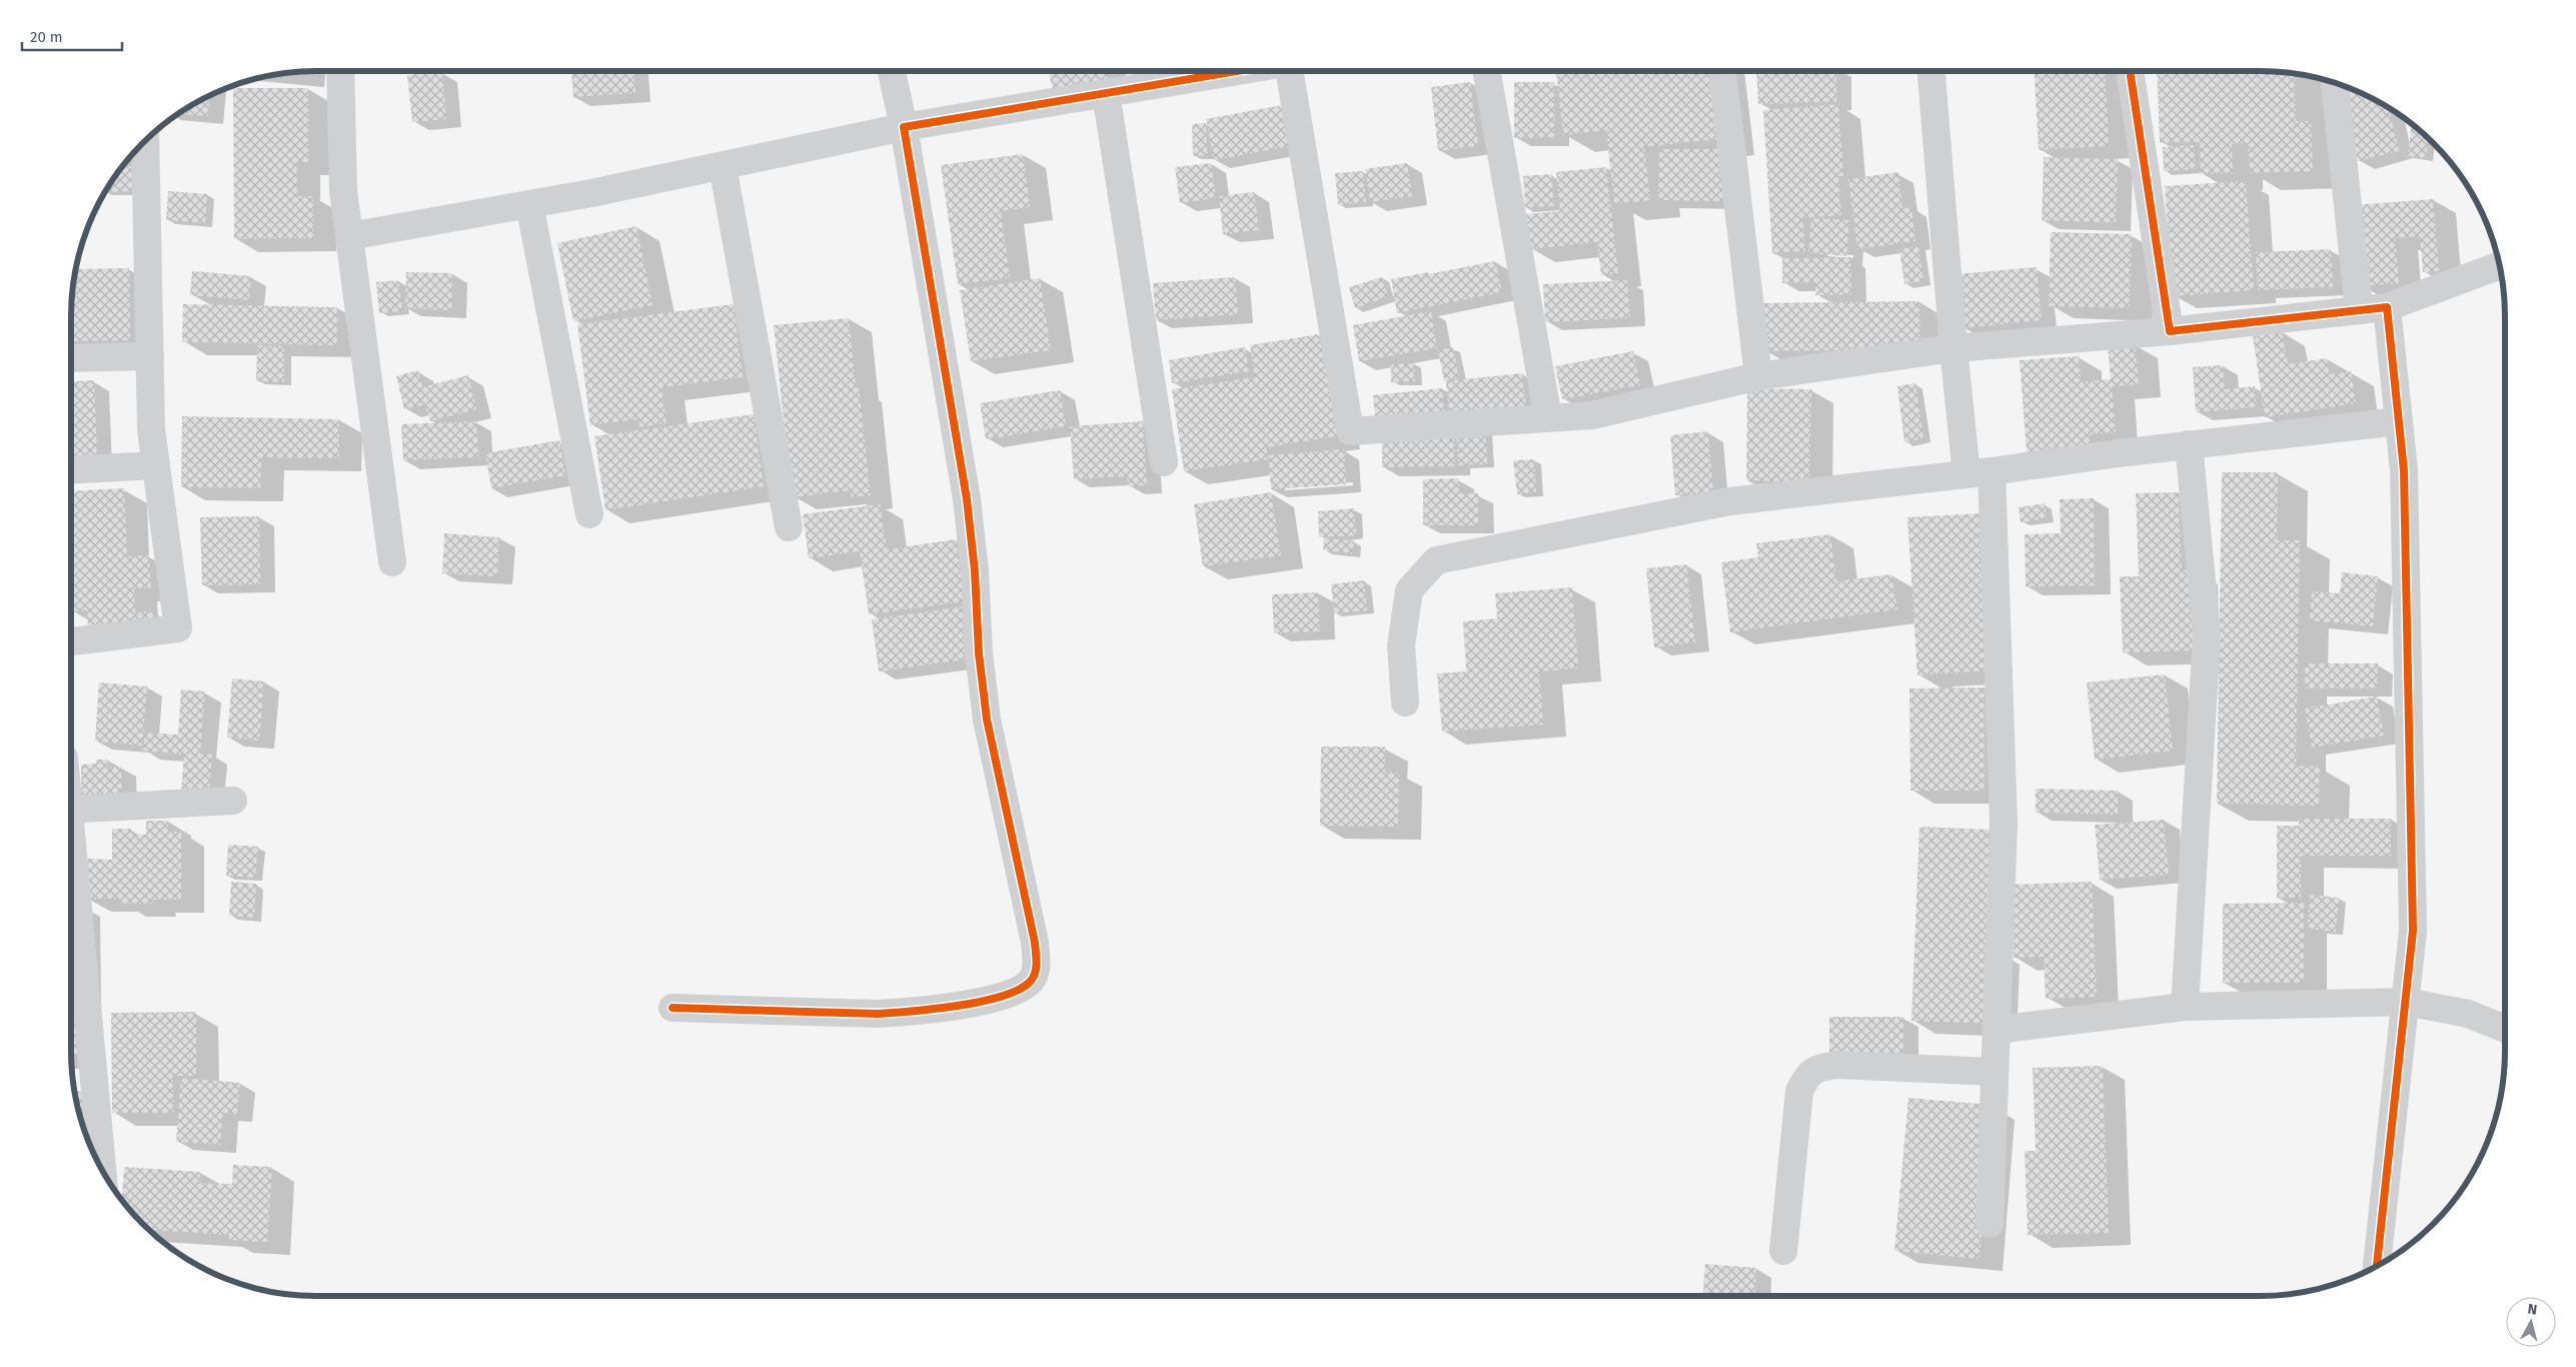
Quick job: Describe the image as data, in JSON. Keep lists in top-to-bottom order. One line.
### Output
{"scale_bar":"20 m","north":"top"}
